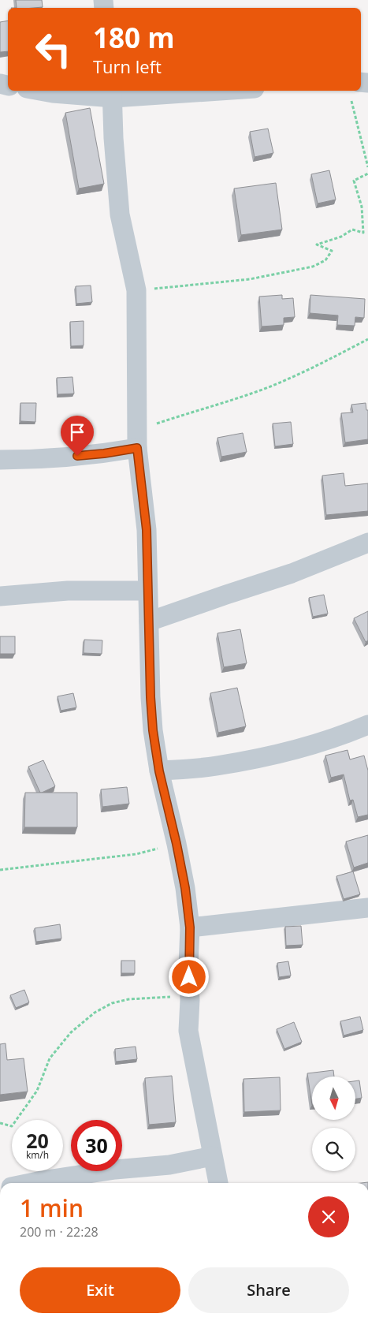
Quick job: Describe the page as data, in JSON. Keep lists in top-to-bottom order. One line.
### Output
{"north":"bottom","page":{"turn":["180 m","Turn left"],"speed":"20 km/h","limit":"30","heading":["1 min","200 m · 22:28"],"buttons":["Exit","Share"]}}
